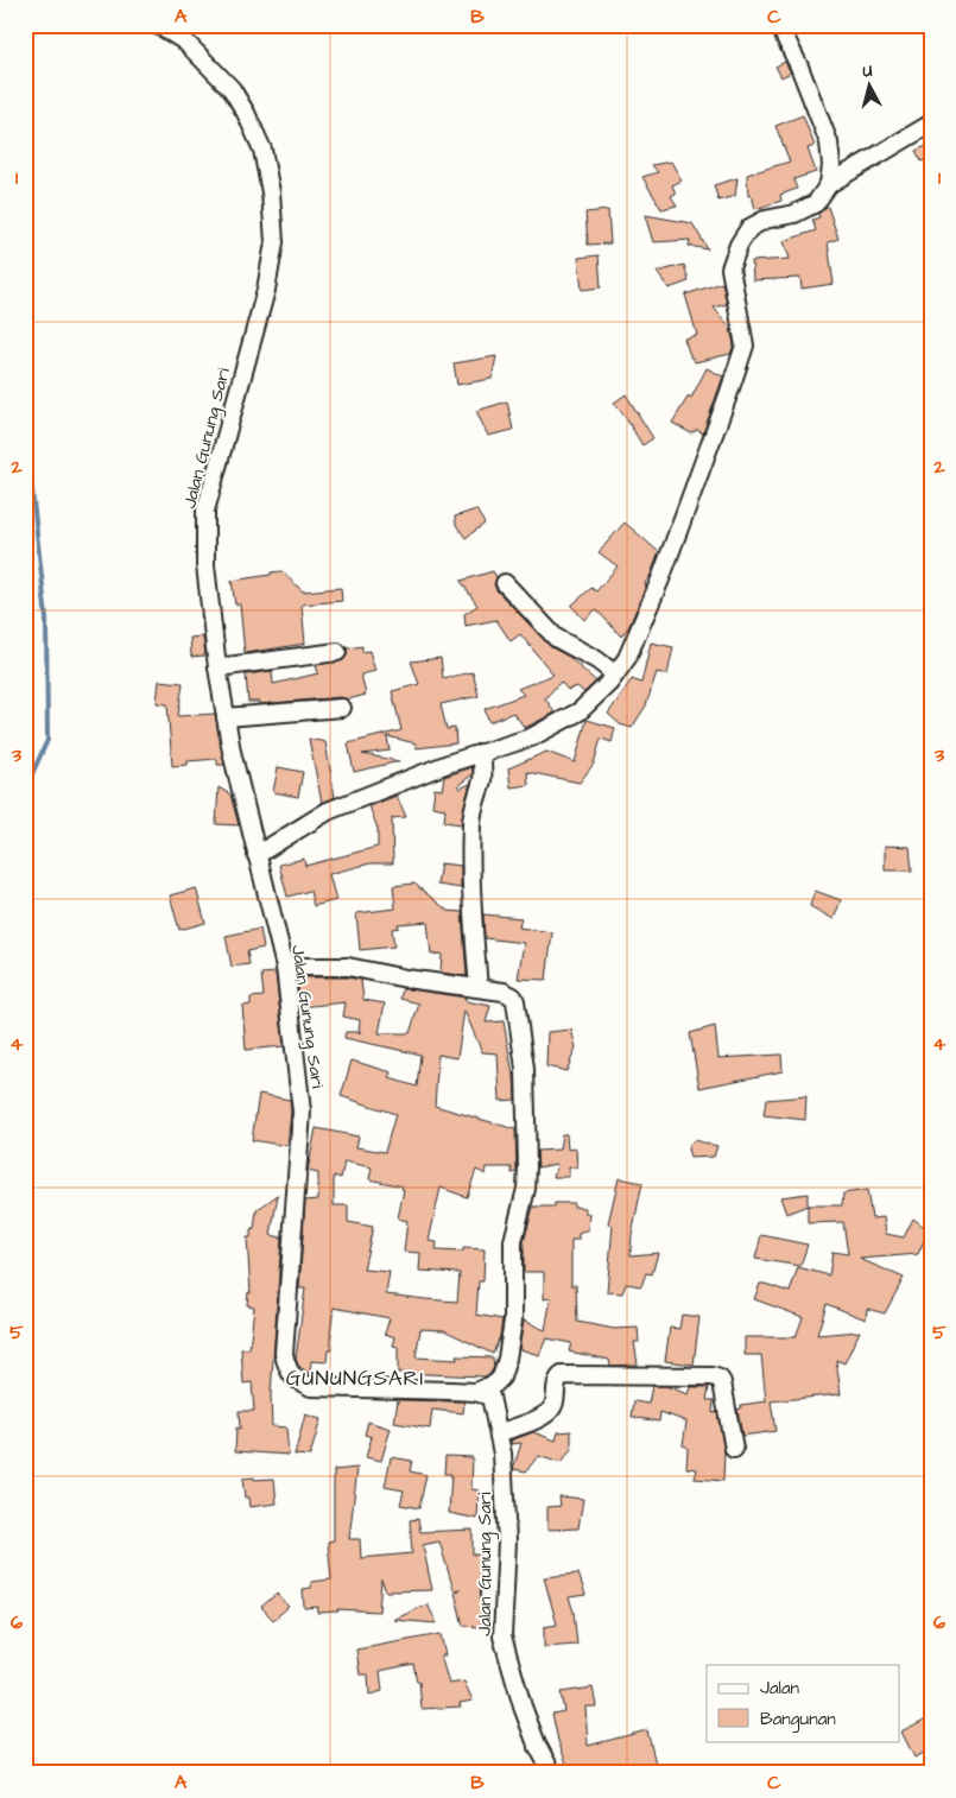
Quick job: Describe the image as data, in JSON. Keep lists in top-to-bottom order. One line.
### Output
{"streets":{"street":["Jalan Gunung Sari"]},"districts":["GUNUNGSARI"],"legend":["Jalan","Bangunan"],"north":"top","grid":{"columns":["A","B","C"],"rows":["1","2","3","4","5","6"]}}
